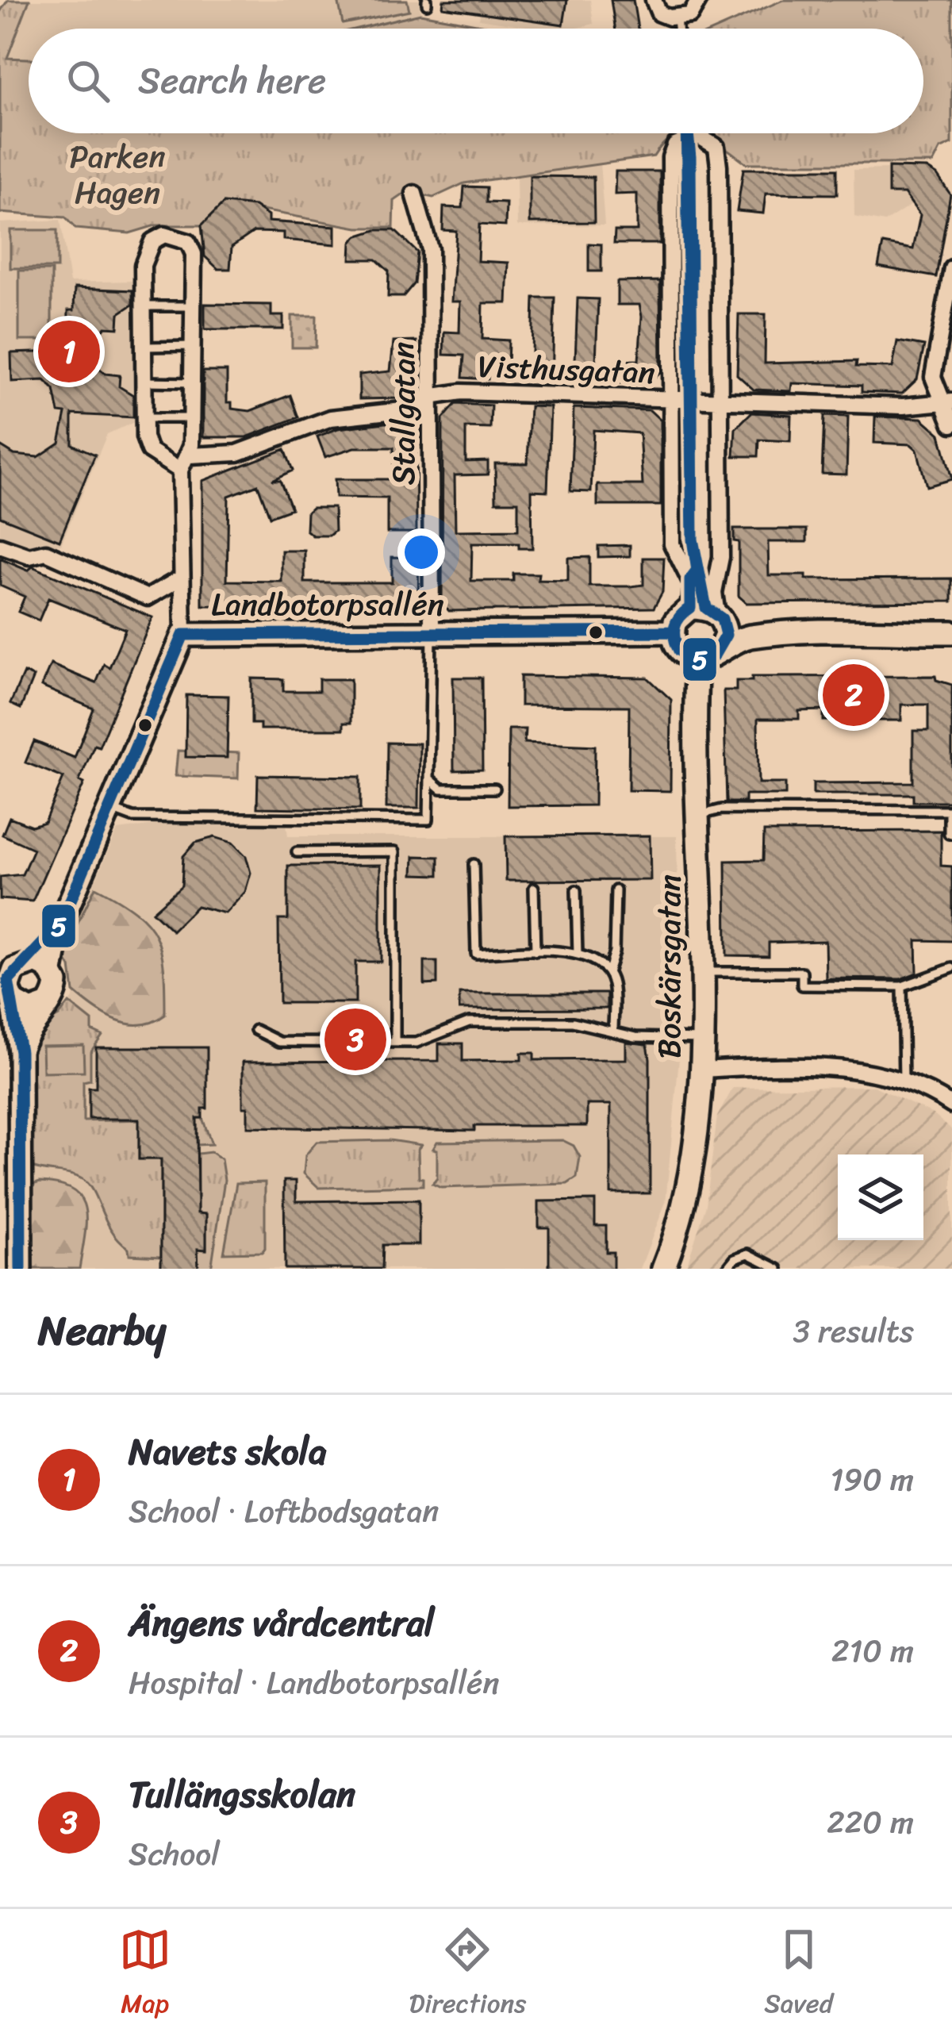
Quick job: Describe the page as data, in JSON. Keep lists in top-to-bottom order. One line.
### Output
{"streets":{"street":["Visthusgatan","Stallgatan","Landbotorpsallén","Boskärsgatan"]},"crossings":[["Visthusgatan","Stallgatan"],["Stallgatan","Landbotorpsallén"],["Landbotorpsallén","Boskärsgatan"]],"parks":["Parken Hagen"],"lines":["transit line 5"],"page":{"search":"Search here","pins":["1","2","3"],"heading":["Nearby","3 results"],"list":[{"mark":"1","name":"Navets skola","note":"School · Loftbodsgatan","value":"190 m"},{"mark":"2","name":"Ängens vårdcentral","note":"Hospital · Landbotorpsallén","value":"210 m"},{"mark":"3","name":"Tullängsskolan","note":"School","value":"220 m"}],"nav":["Map","Directions","Saved"]}}
